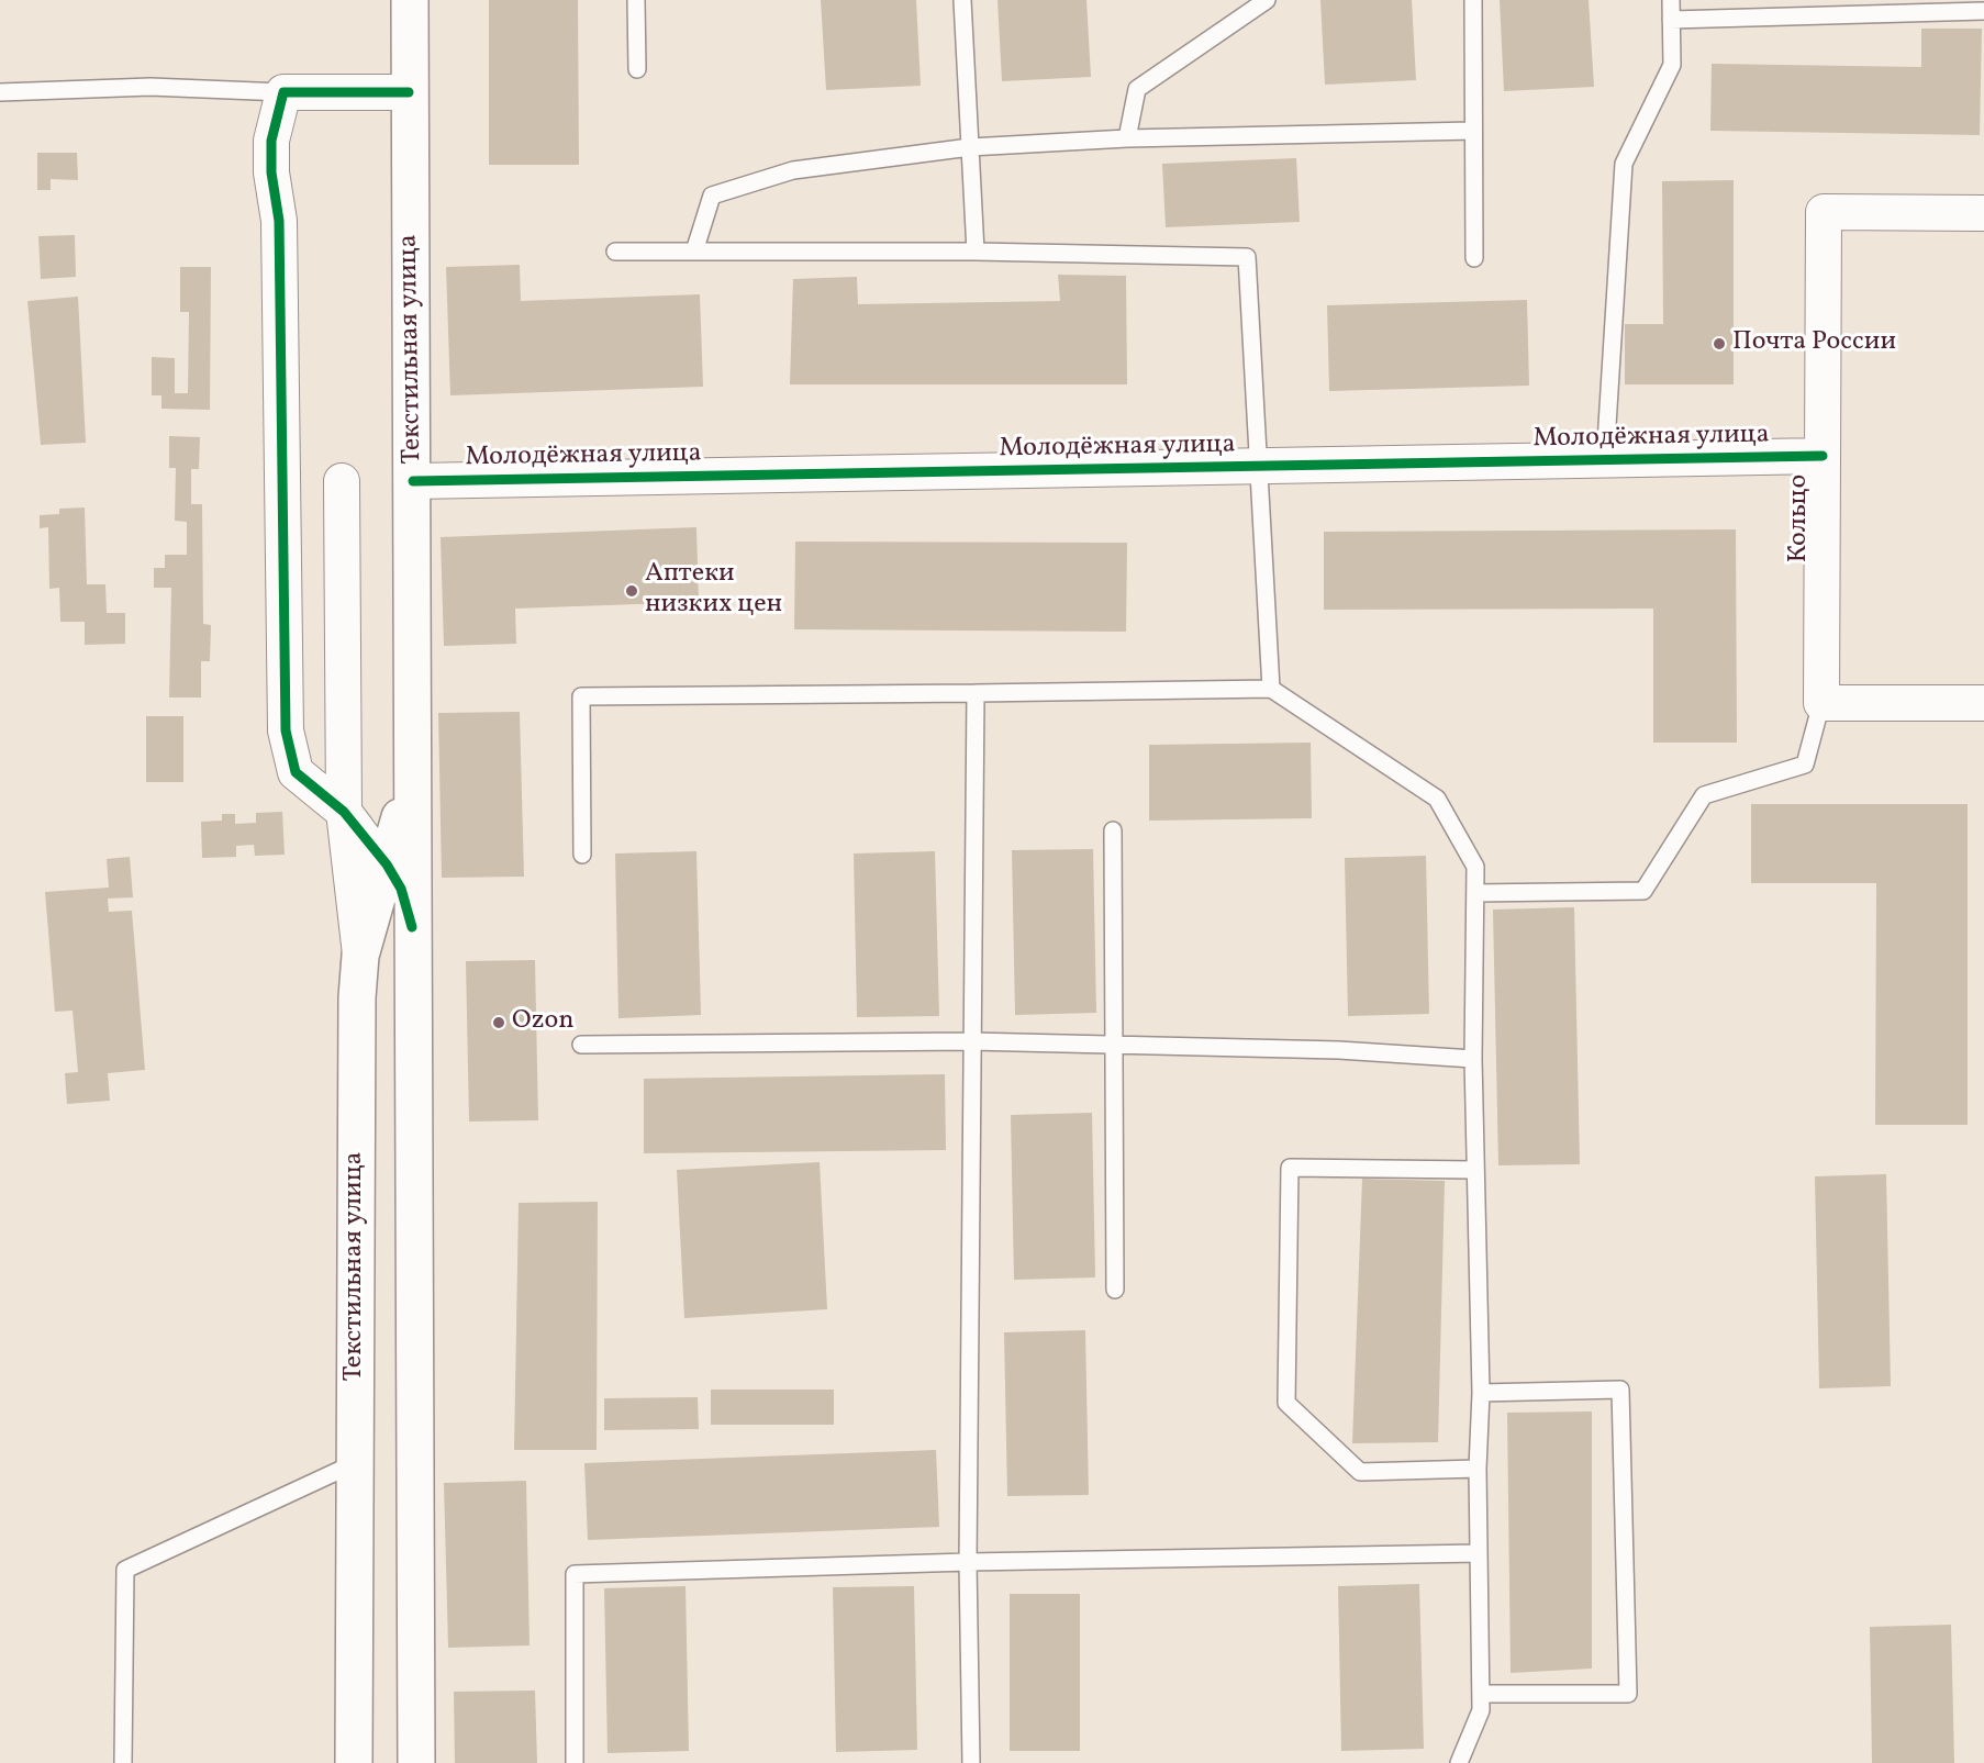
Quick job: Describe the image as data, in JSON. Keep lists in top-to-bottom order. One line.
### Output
{"streets":{"main road":["Текстильная улица"],"street":["Молодёжная улица","Кольцо"]},"crossings":[["Текстильная улица","Молодёжная улица"],["Молодёжная улица","Кольцо"]],"places":["Почта России","Аптеки низких цен","Ozon"]}
